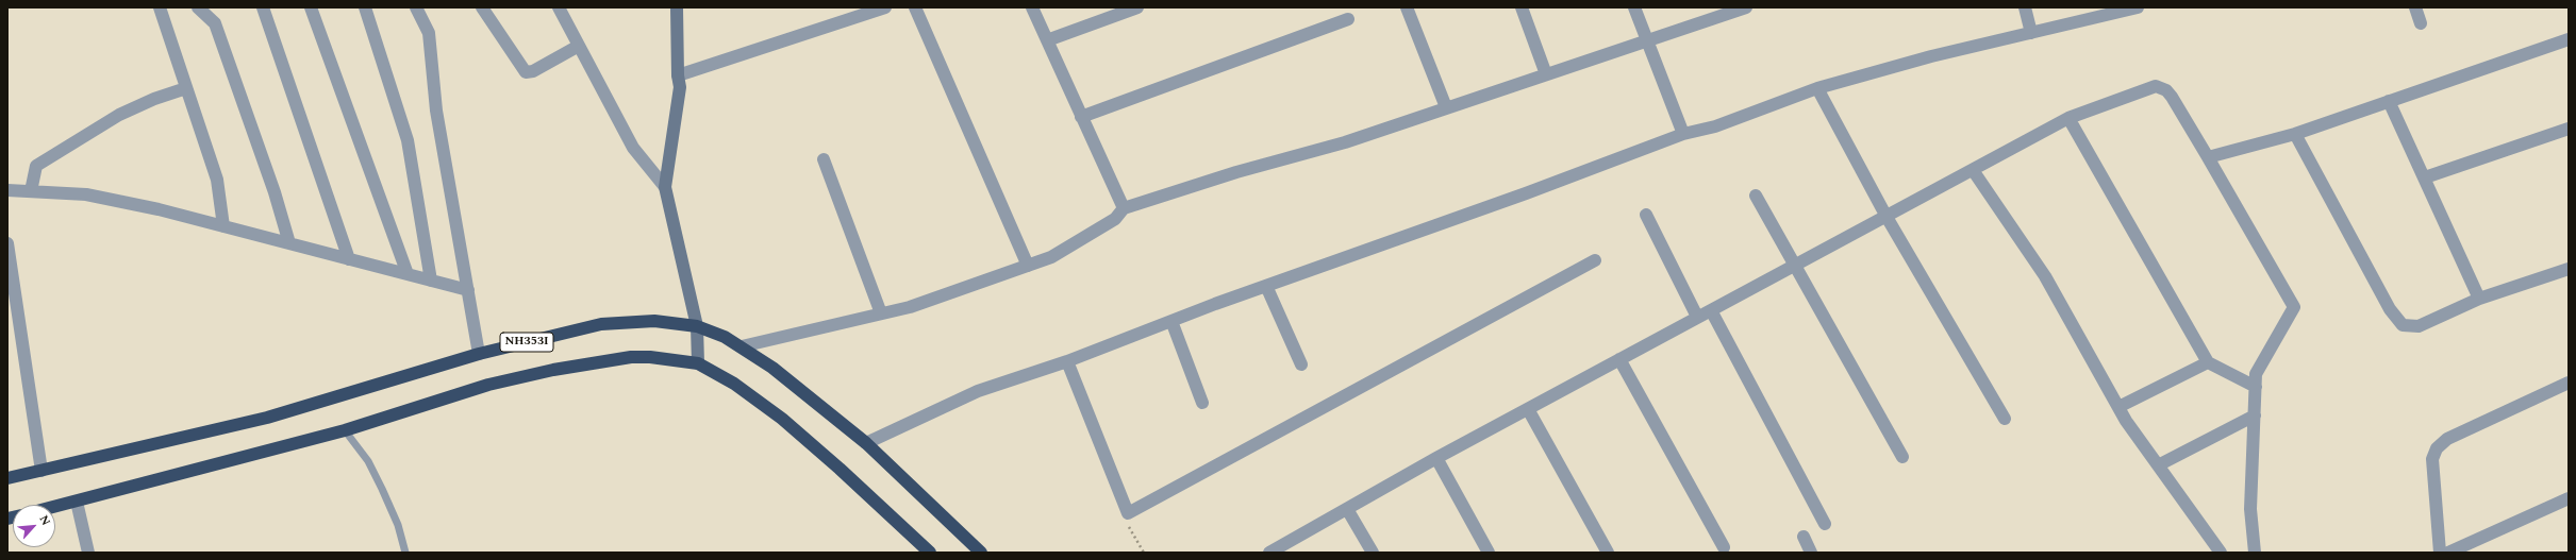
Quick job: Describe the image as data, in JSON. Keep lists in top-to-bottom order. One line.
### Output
{"streets":{"highway":["NH353I"]},"north":"top right"}
